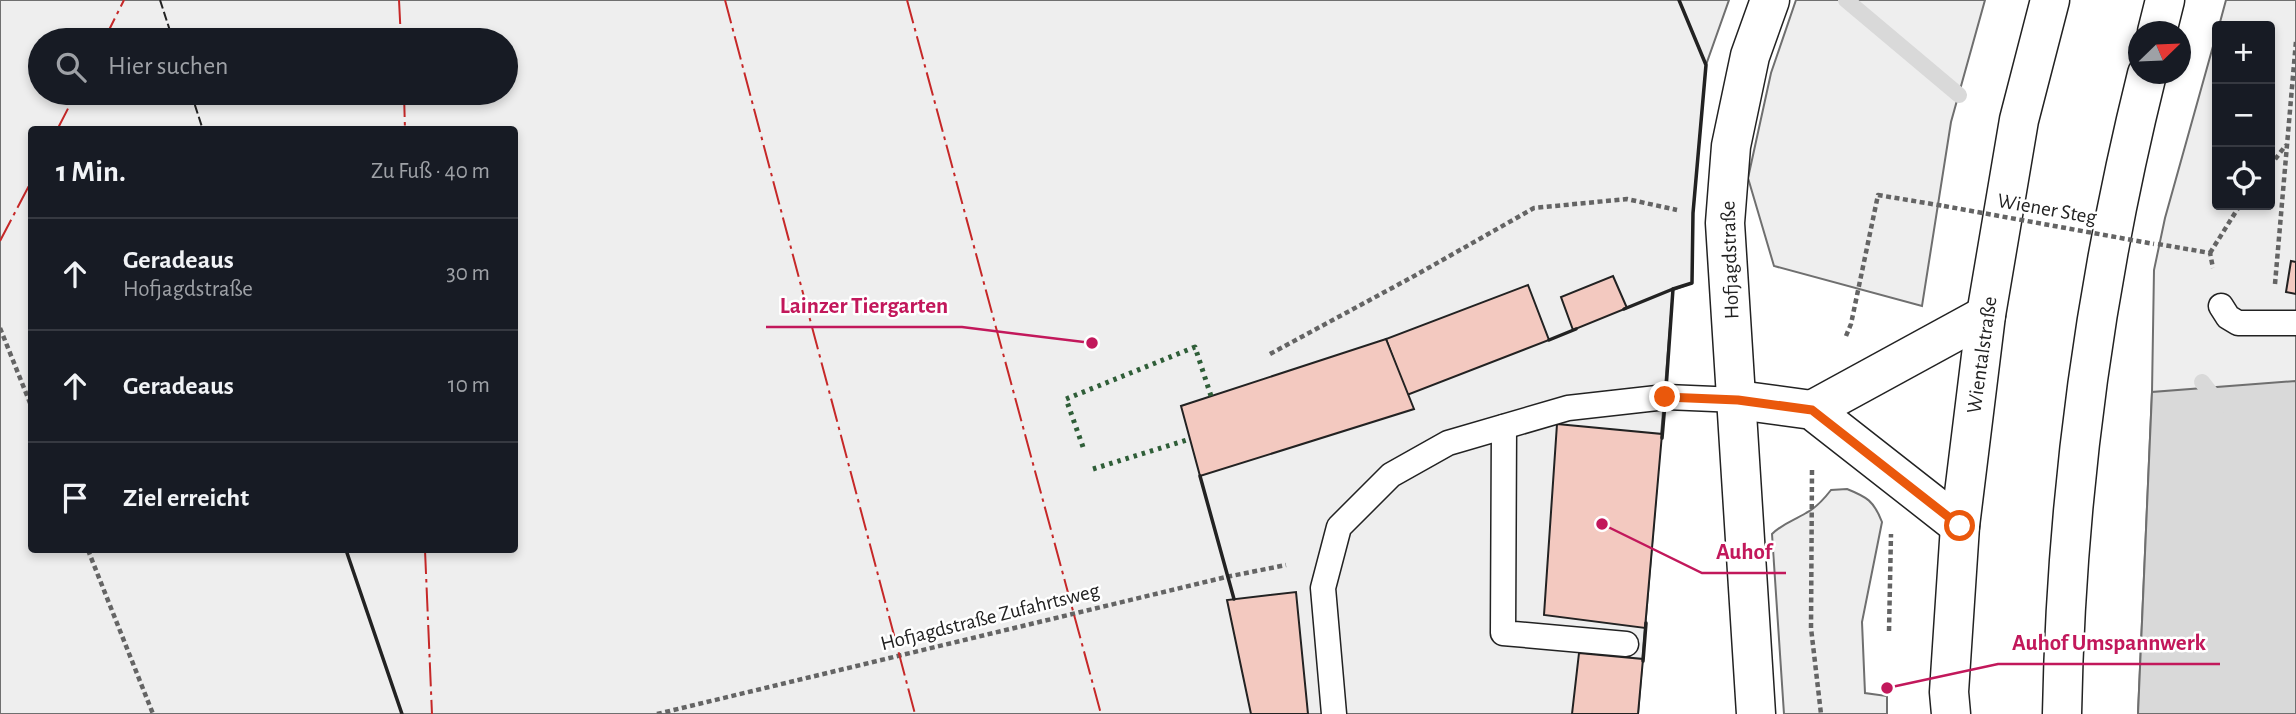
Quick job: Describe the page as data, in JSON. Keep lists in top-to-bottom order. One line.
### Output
{"streets":{"main road":["Hofjagdstraße","Wientalstraße"],"path":["Wiener Steg","Hofjagdstraße Zufahrtsweg"]},"places":["Lainzer Tiergarten","Auhof","Auhof Umspannwerk"],"north":"top right","page":{"map_buttons":["+","−"],"search":"Hier suchen","heading":["1 Min.","Zu Fuß · 40 m"],"list":[["Geradeaus","Hofjagdstraße","30 m"],["Geradeaus","10 m"],"Ziel erreicht"]}}
